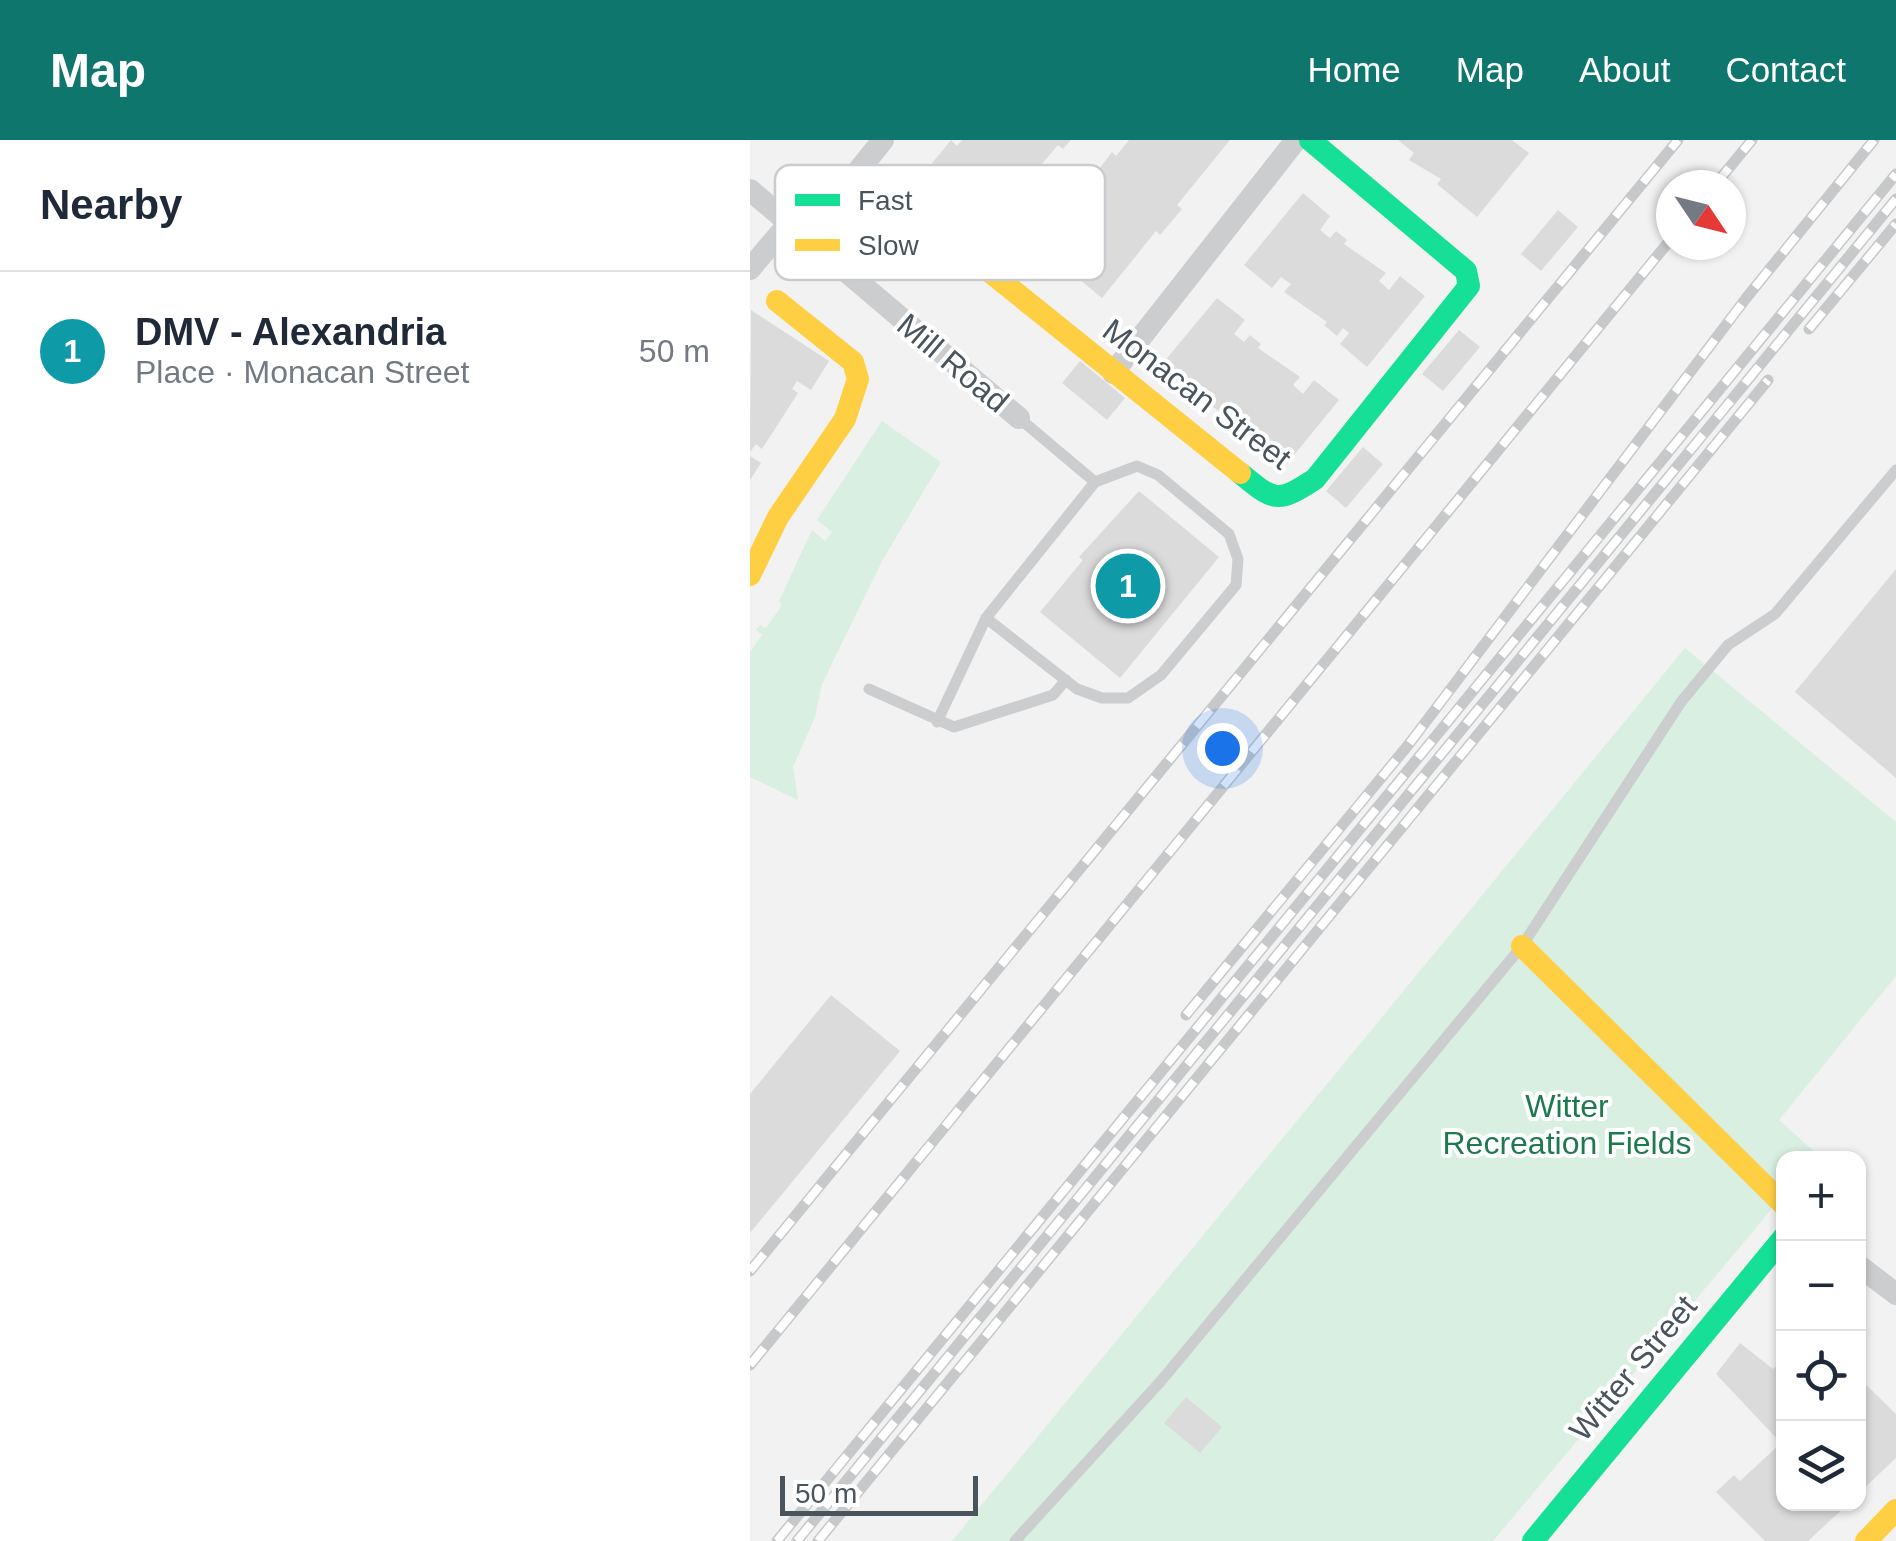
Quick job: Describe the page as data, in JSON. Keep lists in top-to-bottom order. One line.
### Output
{"streets":{"street":["Mill Road","Monacan Street","Witter Street"]},"parks":["Witter Recreation Fields"],"legend":["Fast","Slow"],"scale_bar":"50 m","north":"bottom right","page":{"header":"Map","nav":["Home","Map","About","Contact"],"heading":"Nearby","list":[{"mark":"1","name":"DMV - Alexandria","note":"Place · Monacan Street","value":"50 m"}],"pins":"1","map_buttons":["+","−"],"scale":"50 m"}}
